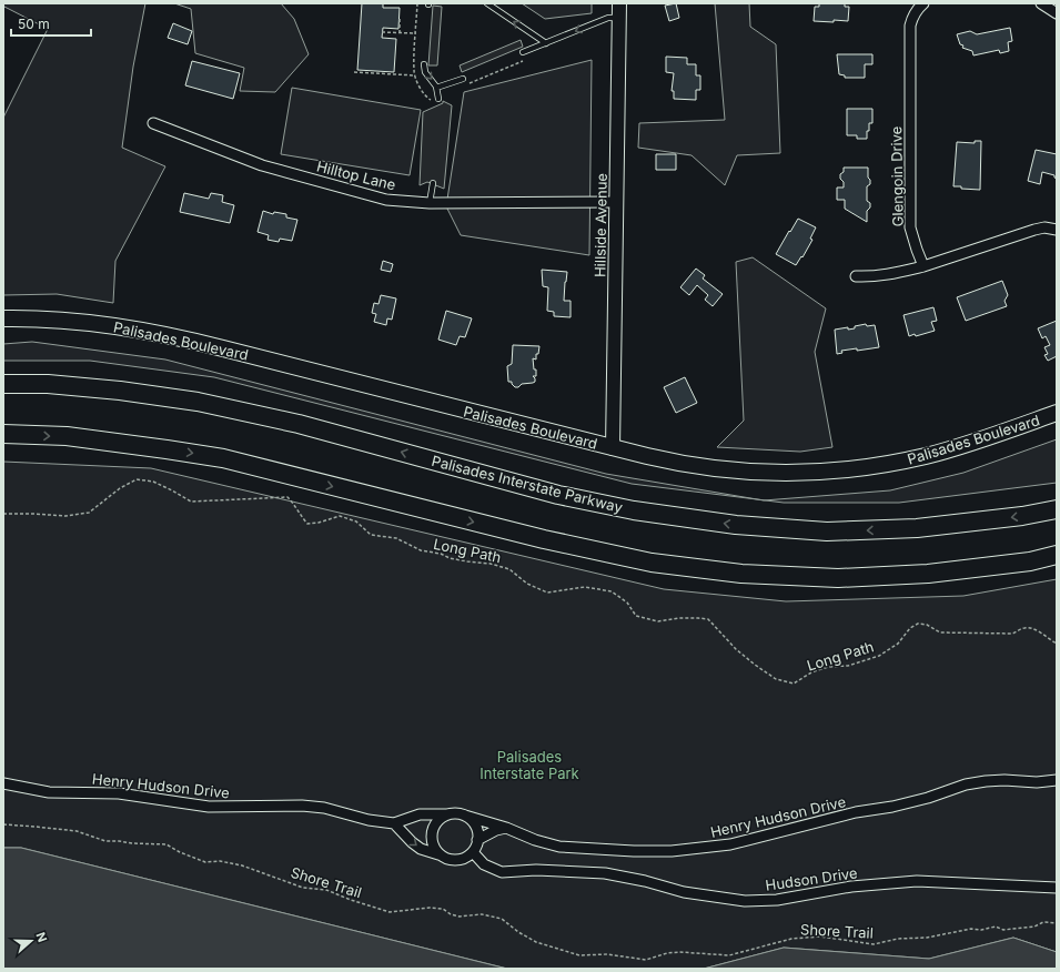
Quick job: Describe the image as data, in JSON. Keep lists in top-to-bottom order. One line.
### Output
{"streets":{"highway":["Palisades Interstate Parkway"],"main road":["Hillside Avenue","Palisades Boulevard"],"street":["Hilltop Lane","Glengoin Drive","Henry Hudson Drive","Hudson Drive"],"path":["Long Path","Shore Trail"]},"crossings":[["Hilltop Lane","Hillside Avenue"],["Hillside Avenue","Palisades Boulevard"],["Henry Hudson Drive","Hudson Drive"]],"parks":["Palisades Interstate Park"],"scale_bar":"50 m","north":"right"}
